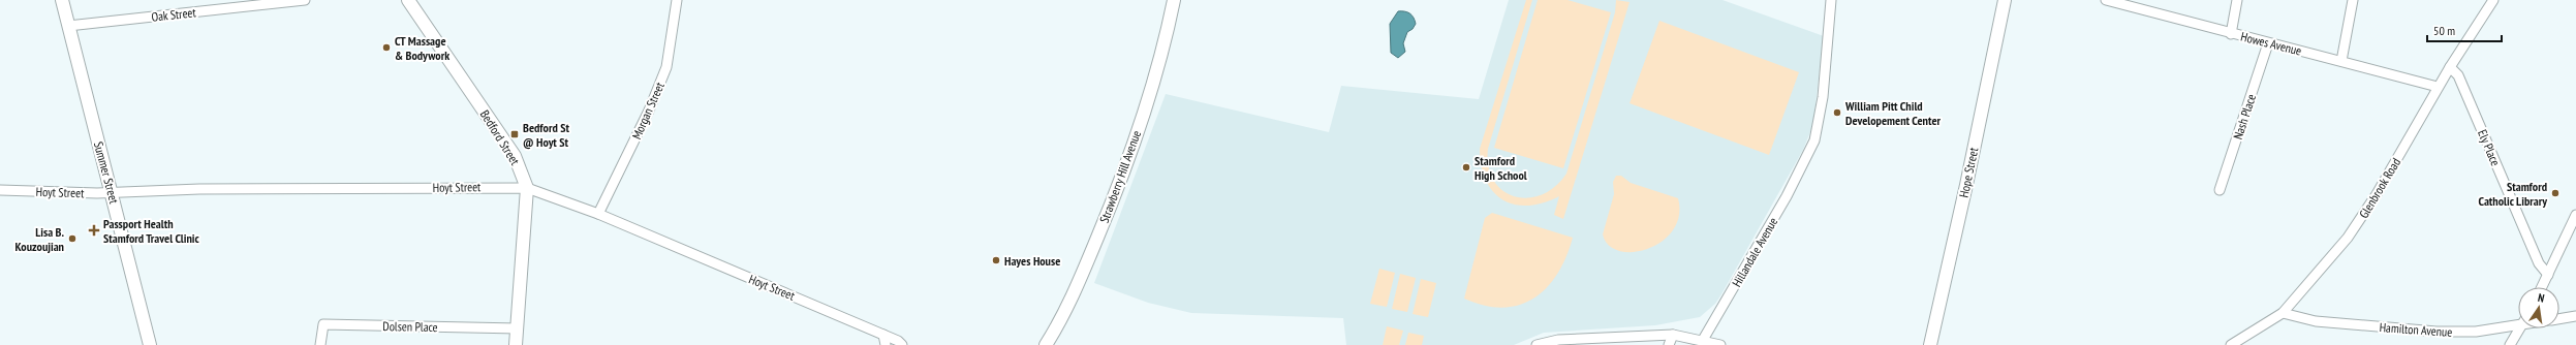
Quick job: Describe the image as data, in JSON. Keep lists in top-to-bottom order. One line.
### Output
{"streets":{"main road":["Bedford Street","Summer Street","Hope Street","Strawberry Hill Avenue"],"street":["Oak Street","Howes Avenue","Morgan Street","Nash Place","Ely Place","Hoyt Street","Glenbrook Road","Hillandale Avenue","Dolsen Place","Hamilton Avenue"]},"crossings":[["Oak Street","Summer Street"],["Howes Avenue","Nash Place"],["Howes Avenue","Glenbrook Road"],["Morgan Street","Hoyt Street"],["Bedford Street","Hoyt Street"],["Bedford Street","Dolsen Place"],["Ely Place","Glenbrook Road"],["Summer Street","Hoyt Street"],["Glenbrook Road","Hamilton Avenue"]],"places":{"other":["CT Massage & Bodywork","William Pitt Child Developement Center","Stamford High School","Stamford Catholic Library","Lisa B. Kouzoujian","Hayes House"],"transit":["Bedford St @ Hoyt St"],"health":["Passport Health Stamford Travel Clinic"]},"scale_bar":"50 m","north":"top"}
